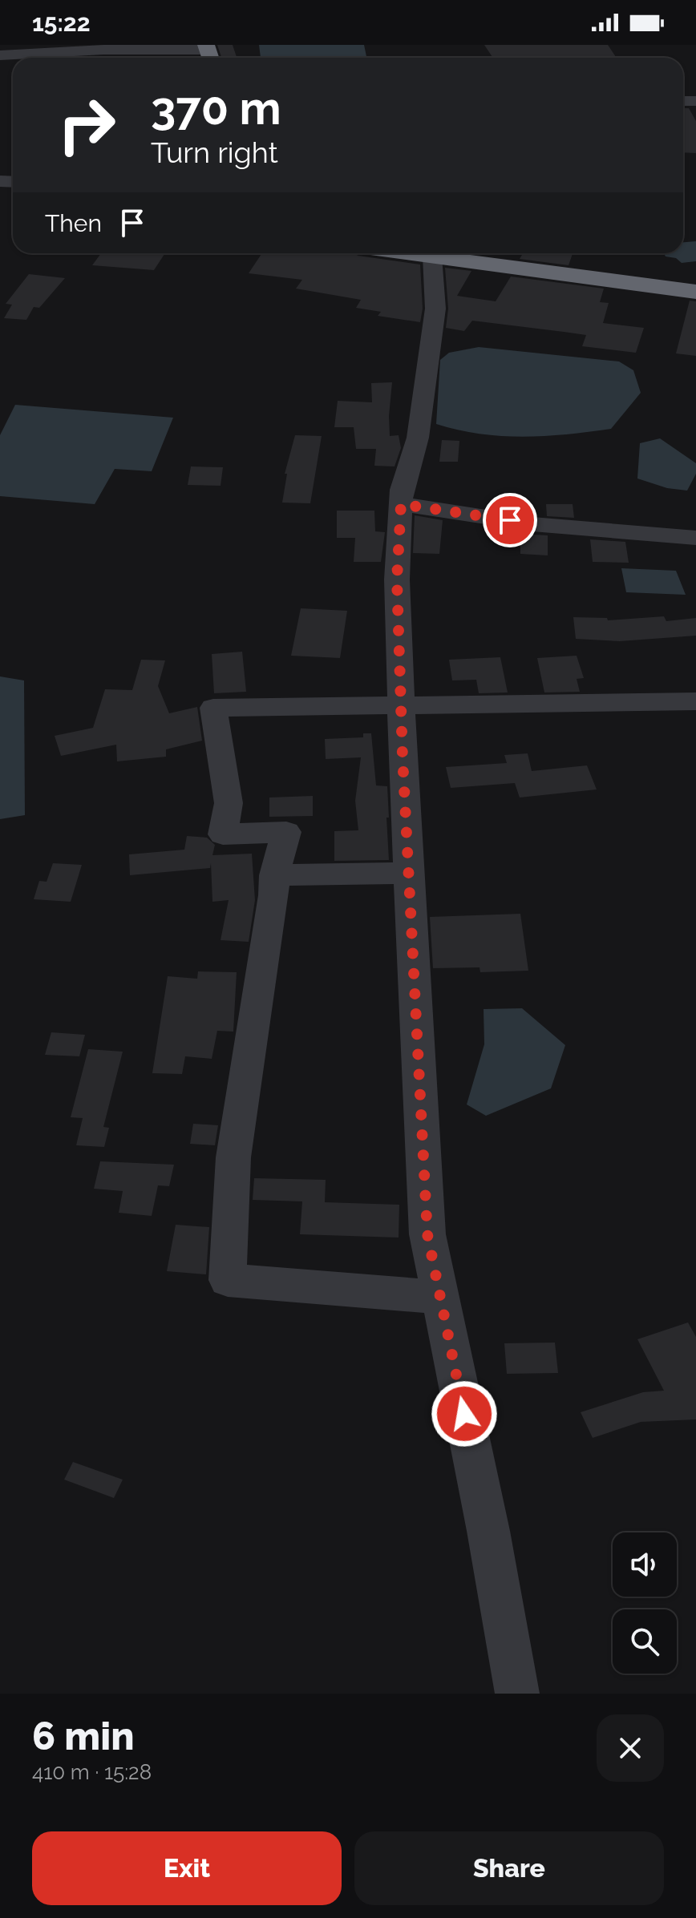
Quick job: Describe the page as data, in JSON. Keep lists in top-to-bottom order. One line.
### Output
{"page":{"status":"15:22","turn":["370 m","Turn right"],"then":"Then","heading":["6 min","410 m · 15:28"],"buttons":["Exit","Share"]}}
